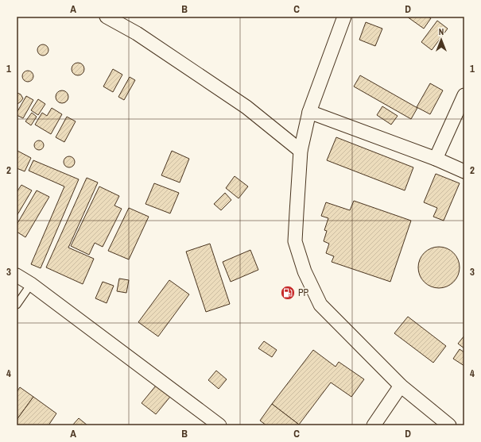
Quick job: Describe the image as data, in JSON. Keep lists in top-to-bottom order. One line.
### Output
{"places":{"fuel station":["PP"]},"north":"top","grid":{"columns":["A","B","C","D"],"rows":["1","2","3","4"]}}
